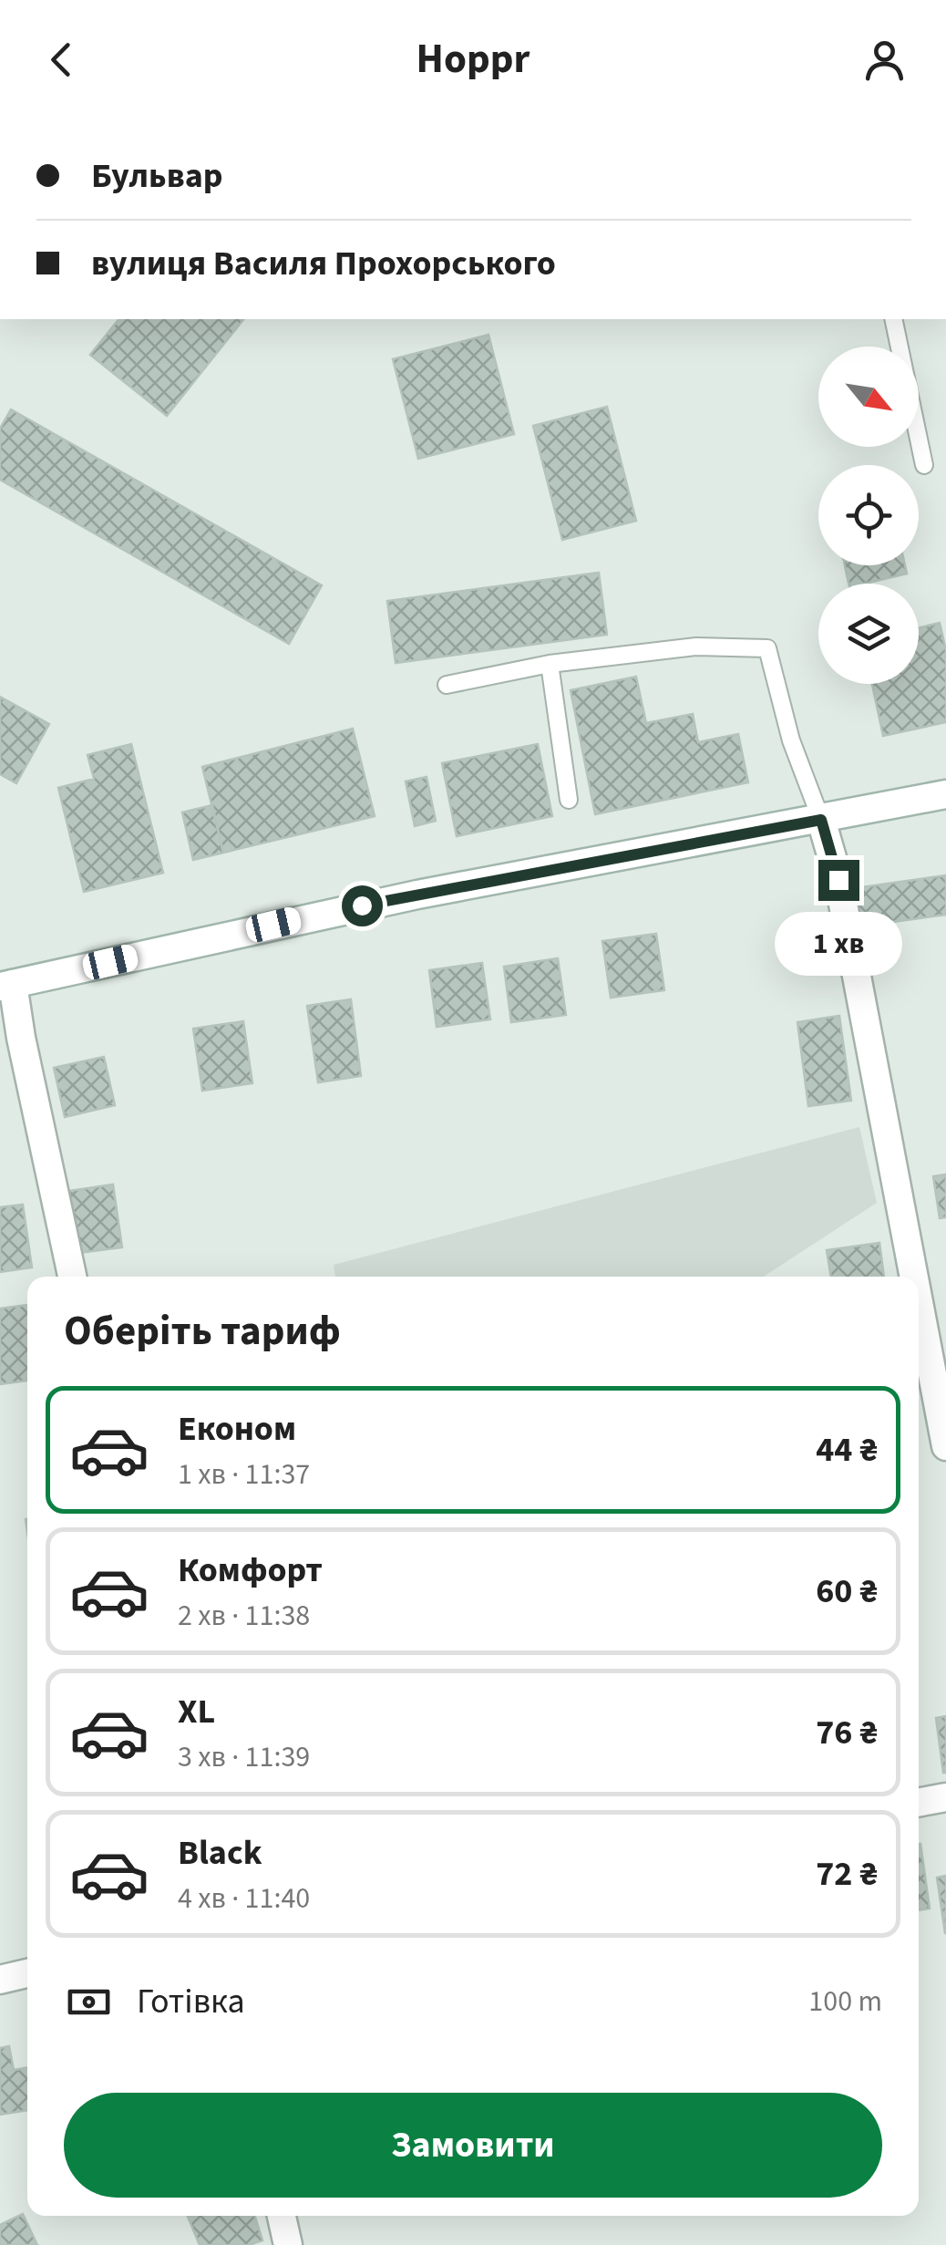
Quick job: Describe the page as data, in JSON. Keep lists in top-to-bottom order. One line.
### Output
{"north":"bottom right","page":{"header":"Hoppr","banner":["Бульвар","вулиця Василя Прохорського"],"bubble":"1 хв","heading":"Оберіть тариф","list":[{"name":"Економ","note":"1 хв · 11:37","value":"44 ₴"},{"name":"Комфорт","note":"2 хв · 11:38","value":"60 ₴"},{"name":"XL","note":"3 хв · 11:39","value":"76 ₴"},{"name":"Black","note":"4 хв · 11:40","value":"72 ₴"}],"pay":["Готівка","100 m"],"buttons":"Замовити"}}
